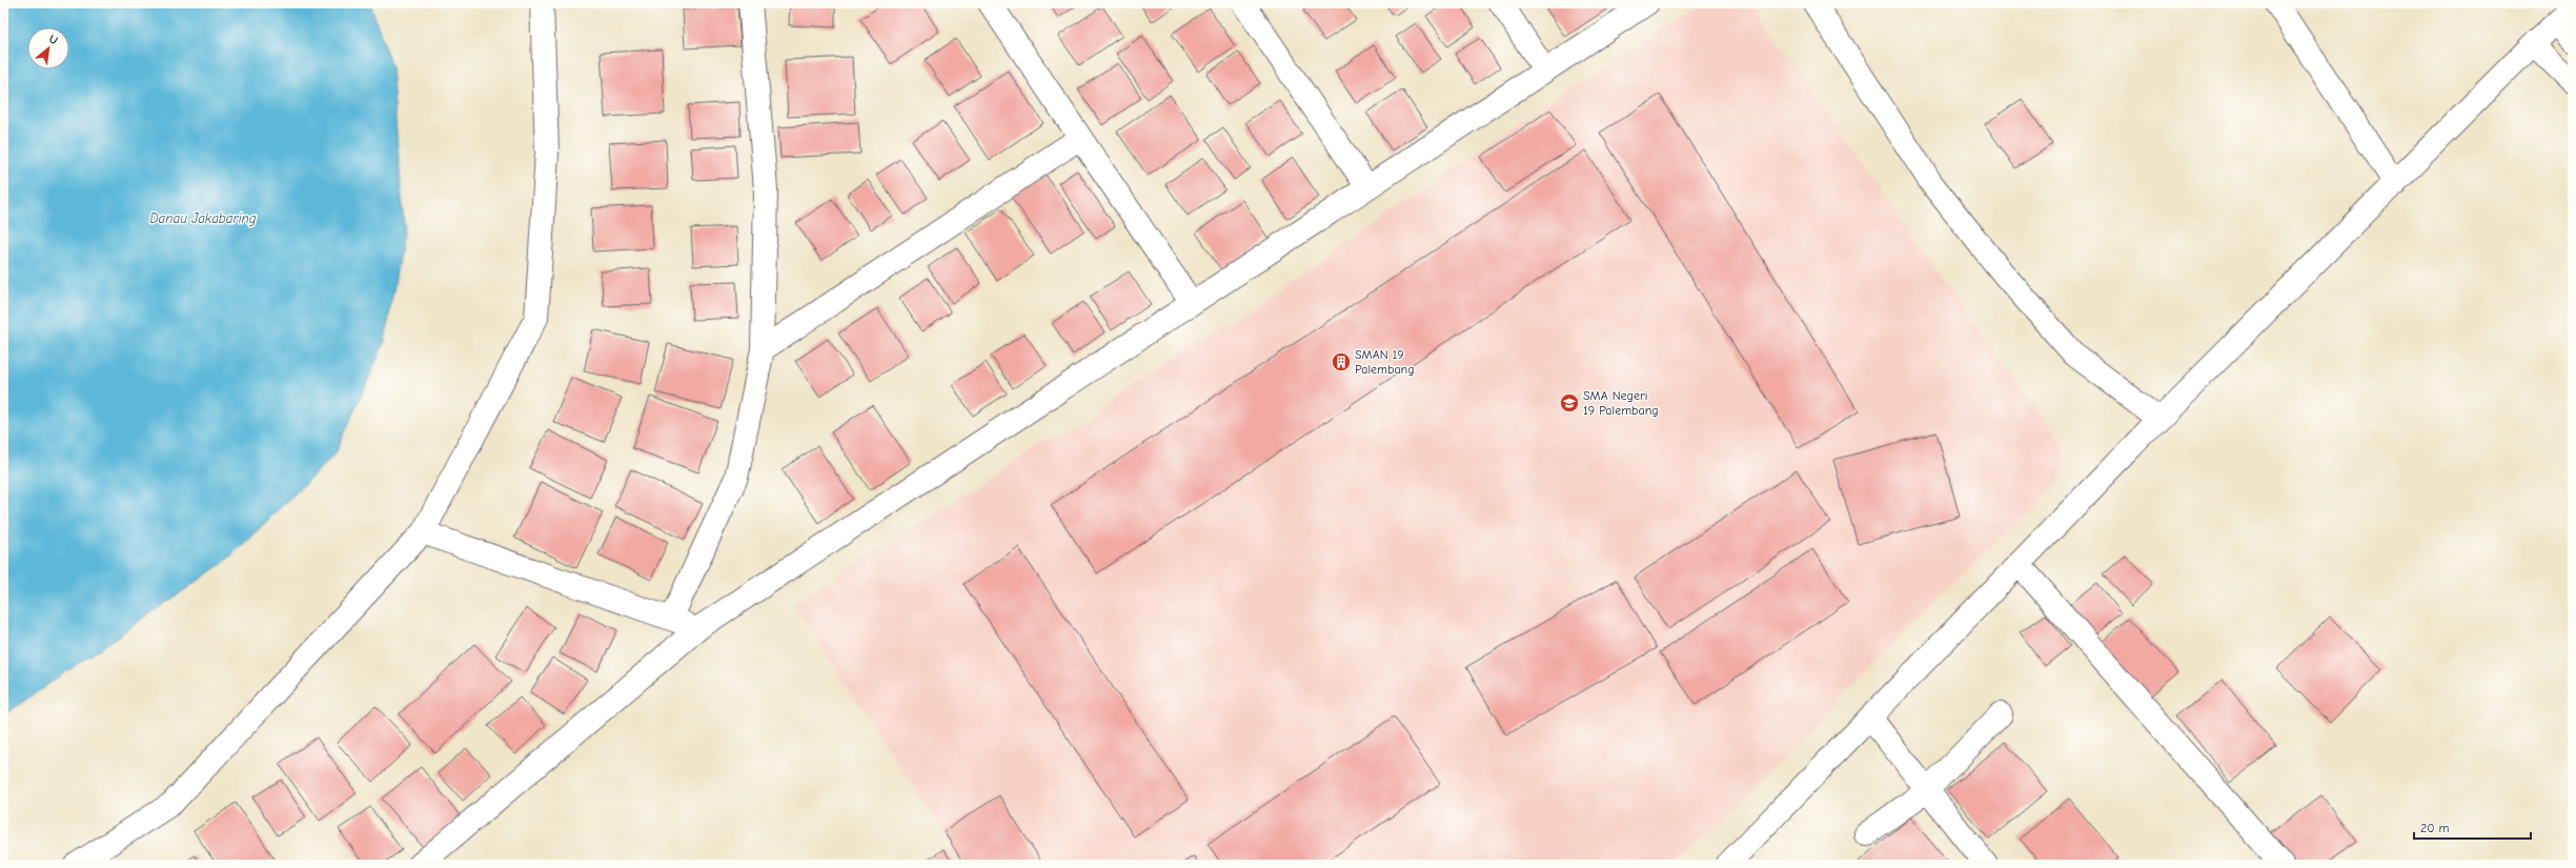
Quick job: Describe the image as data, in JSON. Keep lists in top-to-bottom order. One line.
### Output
{"water":["Danau Jakabaring"],"places":{"building":["SMAN 19 Palembang"],"school or university":["SMA Negeri 19 Palembang"]},"scale_bar":"20 m","north":"top right"}
